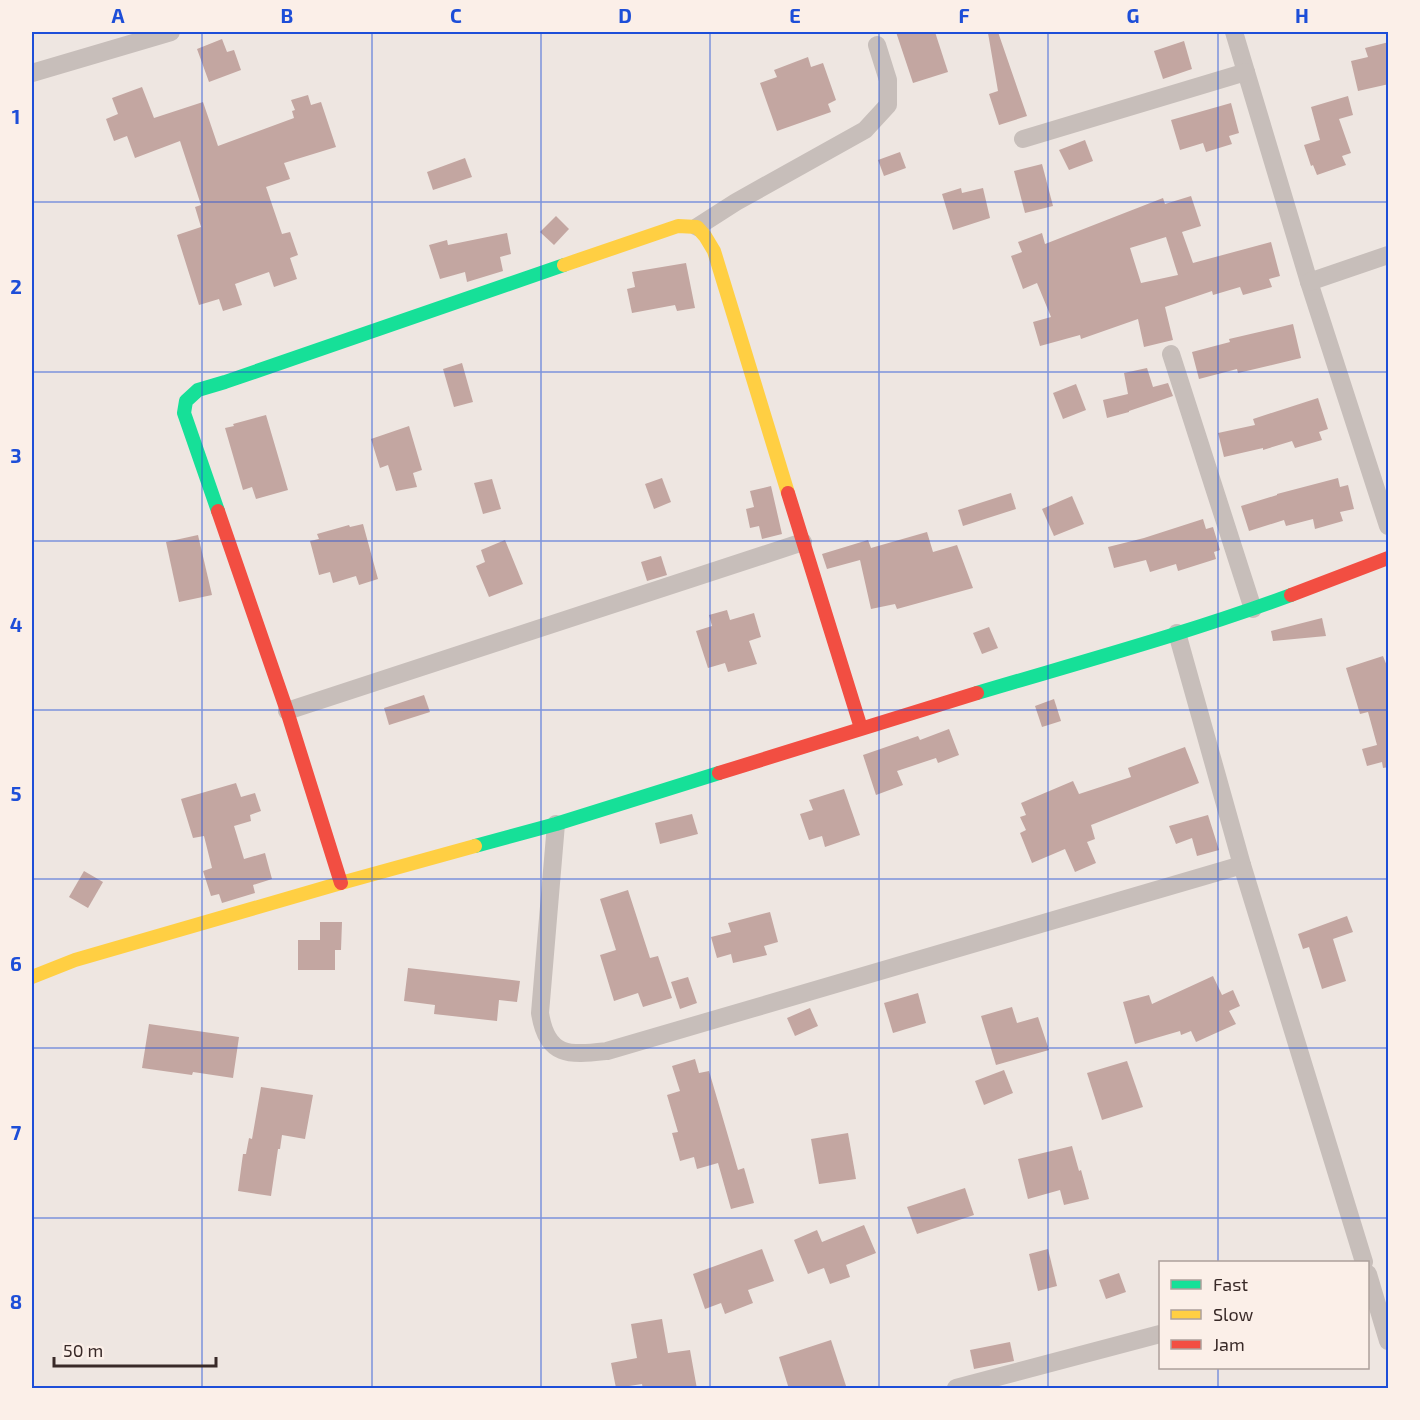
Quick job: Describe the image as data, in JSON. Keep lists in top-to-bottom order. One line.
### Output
{"legend":["Fast","Slow","Jam"],"scale_bar":"50 m","grid":{"columns":["A","B","C","D","E","F","G","H"],"rows":["1","2","3","4","5","6","7","8"]}}
